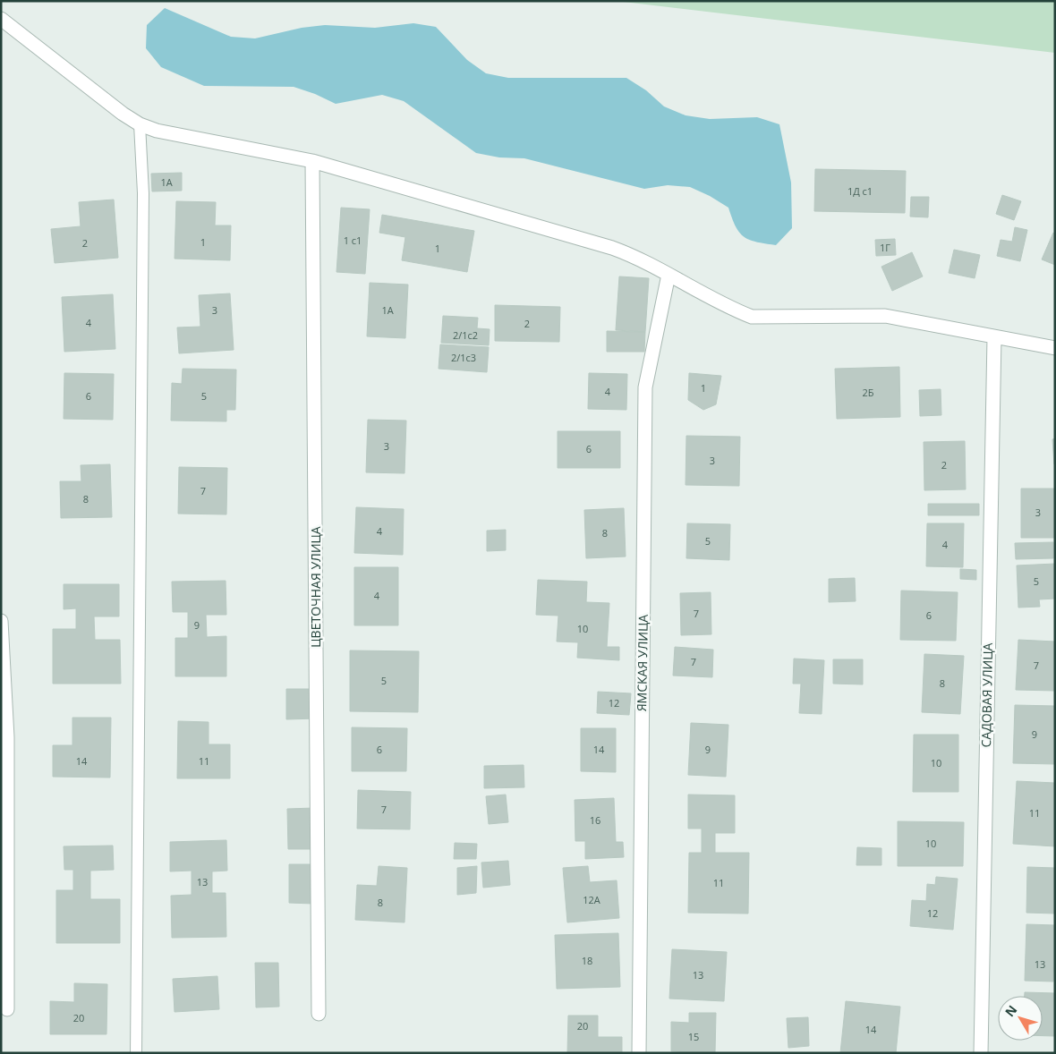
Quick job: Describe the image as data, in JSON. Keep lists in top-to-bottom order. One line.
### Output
{"streets":{"street":["ЦВЕТОЧНАЯ УЛИЦА","ЯМСКАЯ УЛИЦА","САДОВАЯ УЛИЦА"]},"house_numbers":["1А","1Д с1","1 с1","1","2","1Г","1","3","1А","4","2","2/1с2","2/1с3","1","4","2Б","6","5","3","6","3","2","7","8","3","4","8","5","4","5","4","7","6","9","10","7","7","5","8","12","9","6","14","9","14","11","10","7","11","16","10","13","11","12А","8","12","18","13","13","20","20","14","15"],"north":"top left"}
